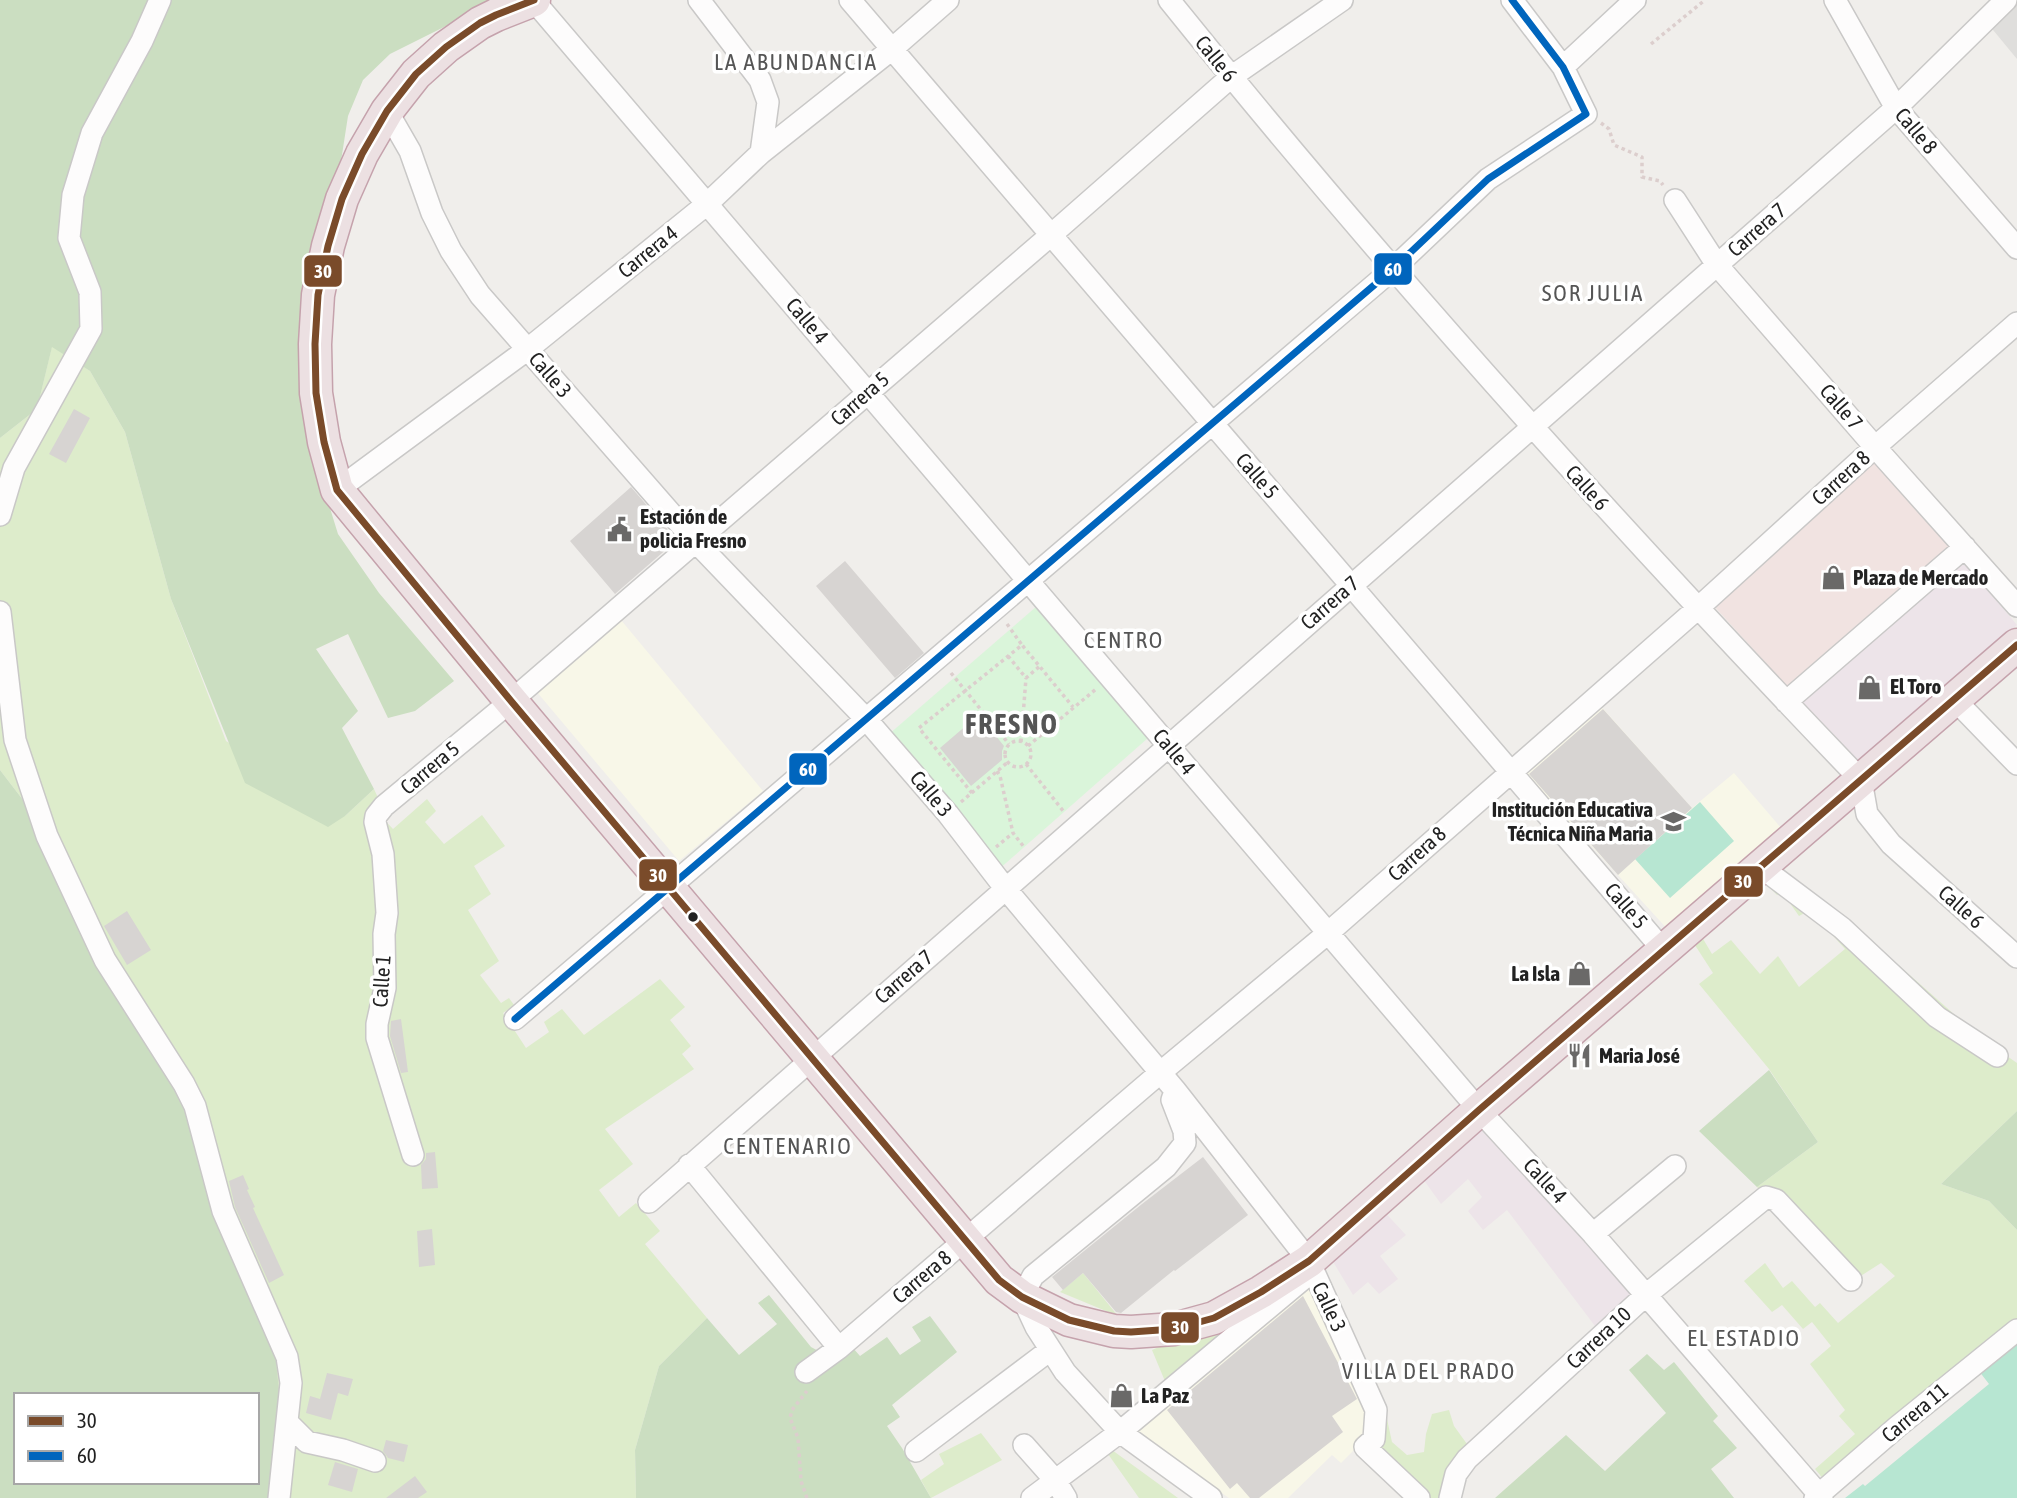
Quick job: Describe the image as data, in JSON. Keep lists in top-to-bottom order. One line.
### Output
{"streets":{"street":["Calle 6","Calle 8","Carrera 7","Carrera 4","Calle 4","Calle 3","Carrera 5","Calle 7","Calle 5","Carrera 8","Calle 1","Carrera 10","Carrera 11"]},"crossings":[["Calle 6","Carrera 7"],["Calle 6","Carrera 5"],["Calle 6","Carrera 8"],["Calle 8","Carrera 7"],["Carrera 7","Calle 4"],["Carrera 7","Calle 3"],["Carrera 7","Calle 7"],["Carrera 7","Calle 5"],["Carrera 4","Calle 4"],["Carrera 4","Calle 3"],["Carrera 4","Calle 5"],["Calle 4","Carrera 5"],["Calle 4","Carrera 8"],["Calle 4","Carrera 10"],["Calle 4","Carrera 11"],["Calle 3","Carrera 5"],["Calle 3","Carrera 8"],["Carrera 5","Calle 5"],["Carrera 5","Calle 1"],["Calle 7","Carrera 8"],["Calle 5","Carrera 8"]],"districts":["LA ABUNDANCIA","SOR JULIA","CENTRO","FRESNO","CENTENARIO","EL ESTADIO","VILLA DEL PRADO"],"places":{"public building":["Estación de policia Fresno"],"shop":["Plaza de Mercado","El Toro","La Isla","La Paz"],"school or university":["Institución Educativa Técnica Niña Maria"],"restaurant":["Maria José"]},"lines":["transit line 30","transit line 60"],"legend":["30","60"]}
